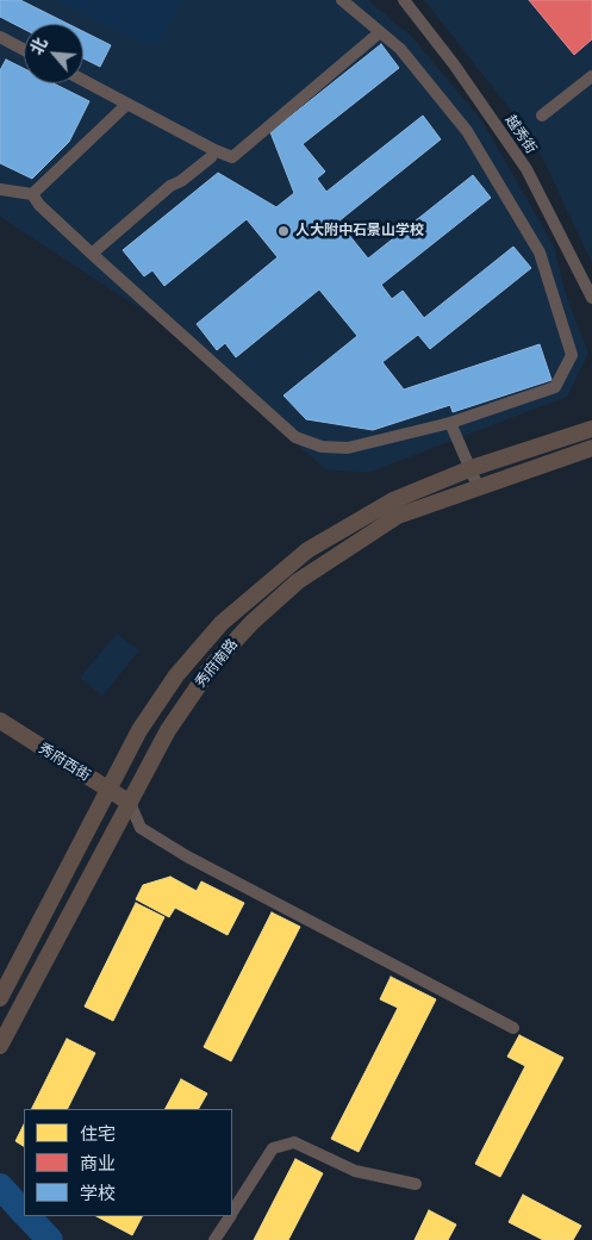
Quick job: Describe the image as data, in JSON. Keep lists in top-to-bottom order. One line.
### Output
{"streets":{"street":["越秀街","秀府南路","秀府西街"]},"crossings":[["秀府南路","秀府西街"]],"places":["人大附中石景山学校"],"legend":["住宅","商业","学校"],"north":"top left"}
